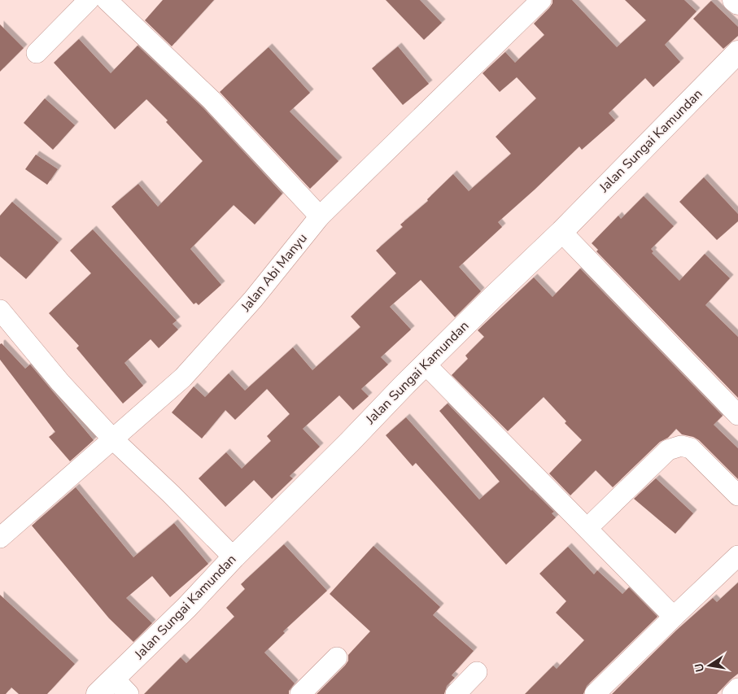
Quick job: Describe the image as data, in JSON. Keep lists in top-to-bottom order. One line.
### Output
{"streets":{"main road":["Jalan Sungai Kamundan"],"street":["Jalan Abi Manyu"]},"north":"left"}
